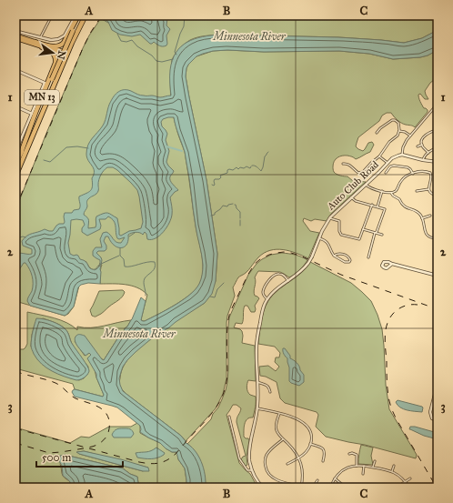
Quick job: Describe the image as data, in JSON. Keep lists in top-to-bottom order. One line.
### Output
{"streets":{"highway":["MN 13"],"street":["Auto Club Road"]},"water":["Minnesota River"],"scale_bar":"500 m","north":"right","grid":{"columns":["A","B","C"],"rows":["1","2","3"]}}
